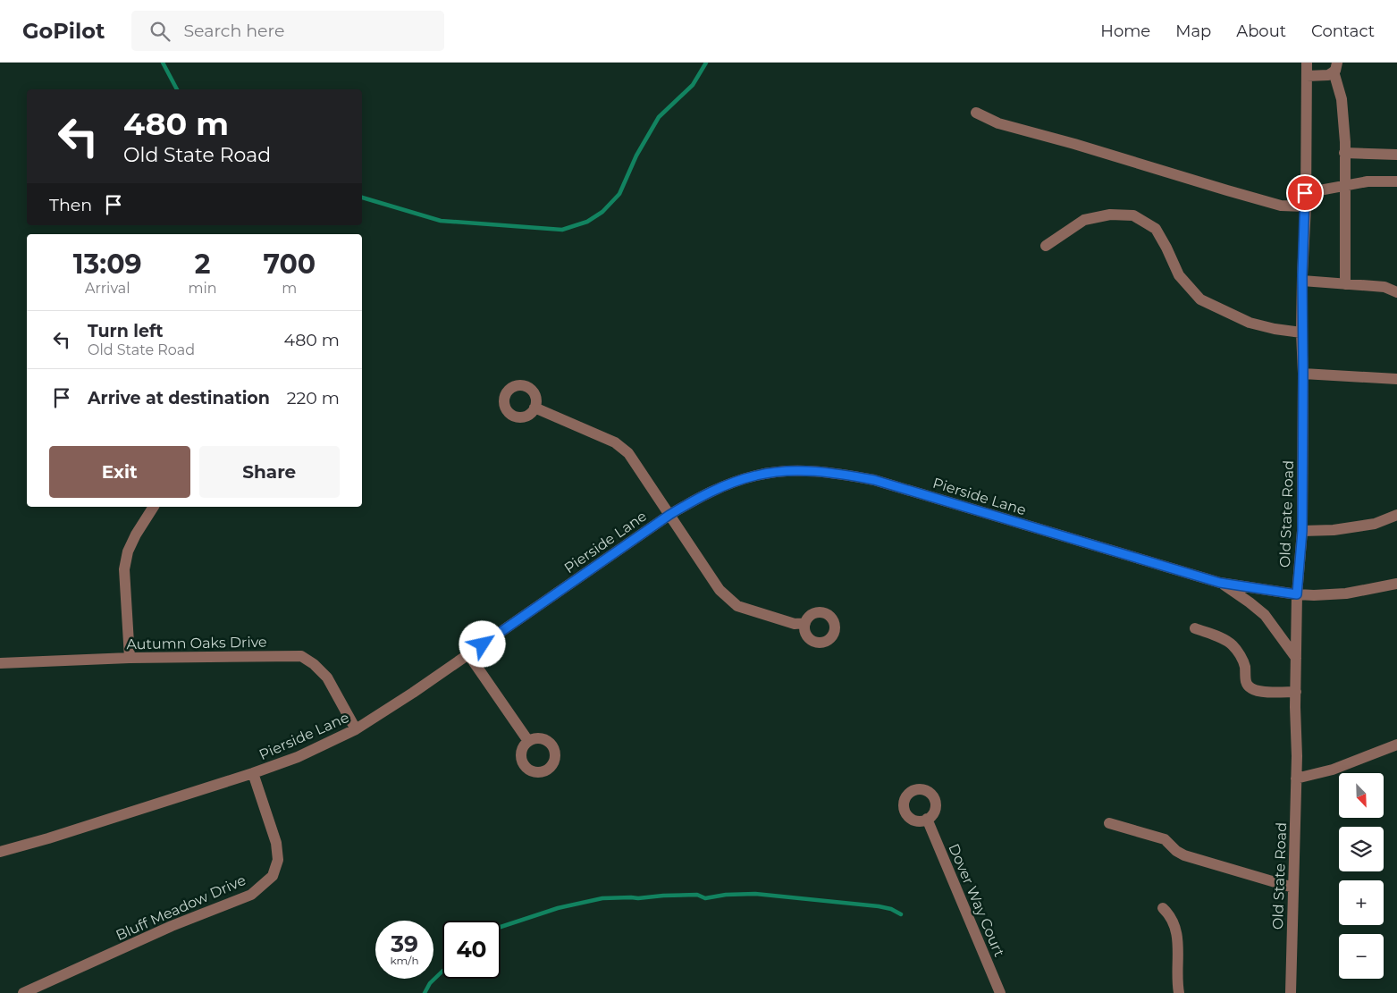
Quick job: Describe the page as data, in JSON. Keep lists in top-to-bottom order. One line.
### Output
{"streets":{"street":["Pierside Lane","Old State Road","Autumn Oaks Drive","Dover Way Court","Bluff Meadow Drive"]},"crossings":[["Pierside Lane","Old State Road"],["Pierside Lane","Autumn Oaks Drive"],["Pierside Lane","Bluff Meadow Drive"]],"north":"bottom right","page":{"header":"GoPilot","search":"Search here","nav":["Home","Map","About","Contact"],"turn":["480 m","Old State Road"],"then":"Then","eta":["13:09","Arrival","2","min","700","m"],"list":[{"name":"Turn left","note":"Old State Road","value":"480 m"},{"name":"Arrive at destination","value":"220 m"}],"buttons":["Exit","Share"],"map_buttons":["+","−"],"speed":"39 km/h","limit":"40"}}
